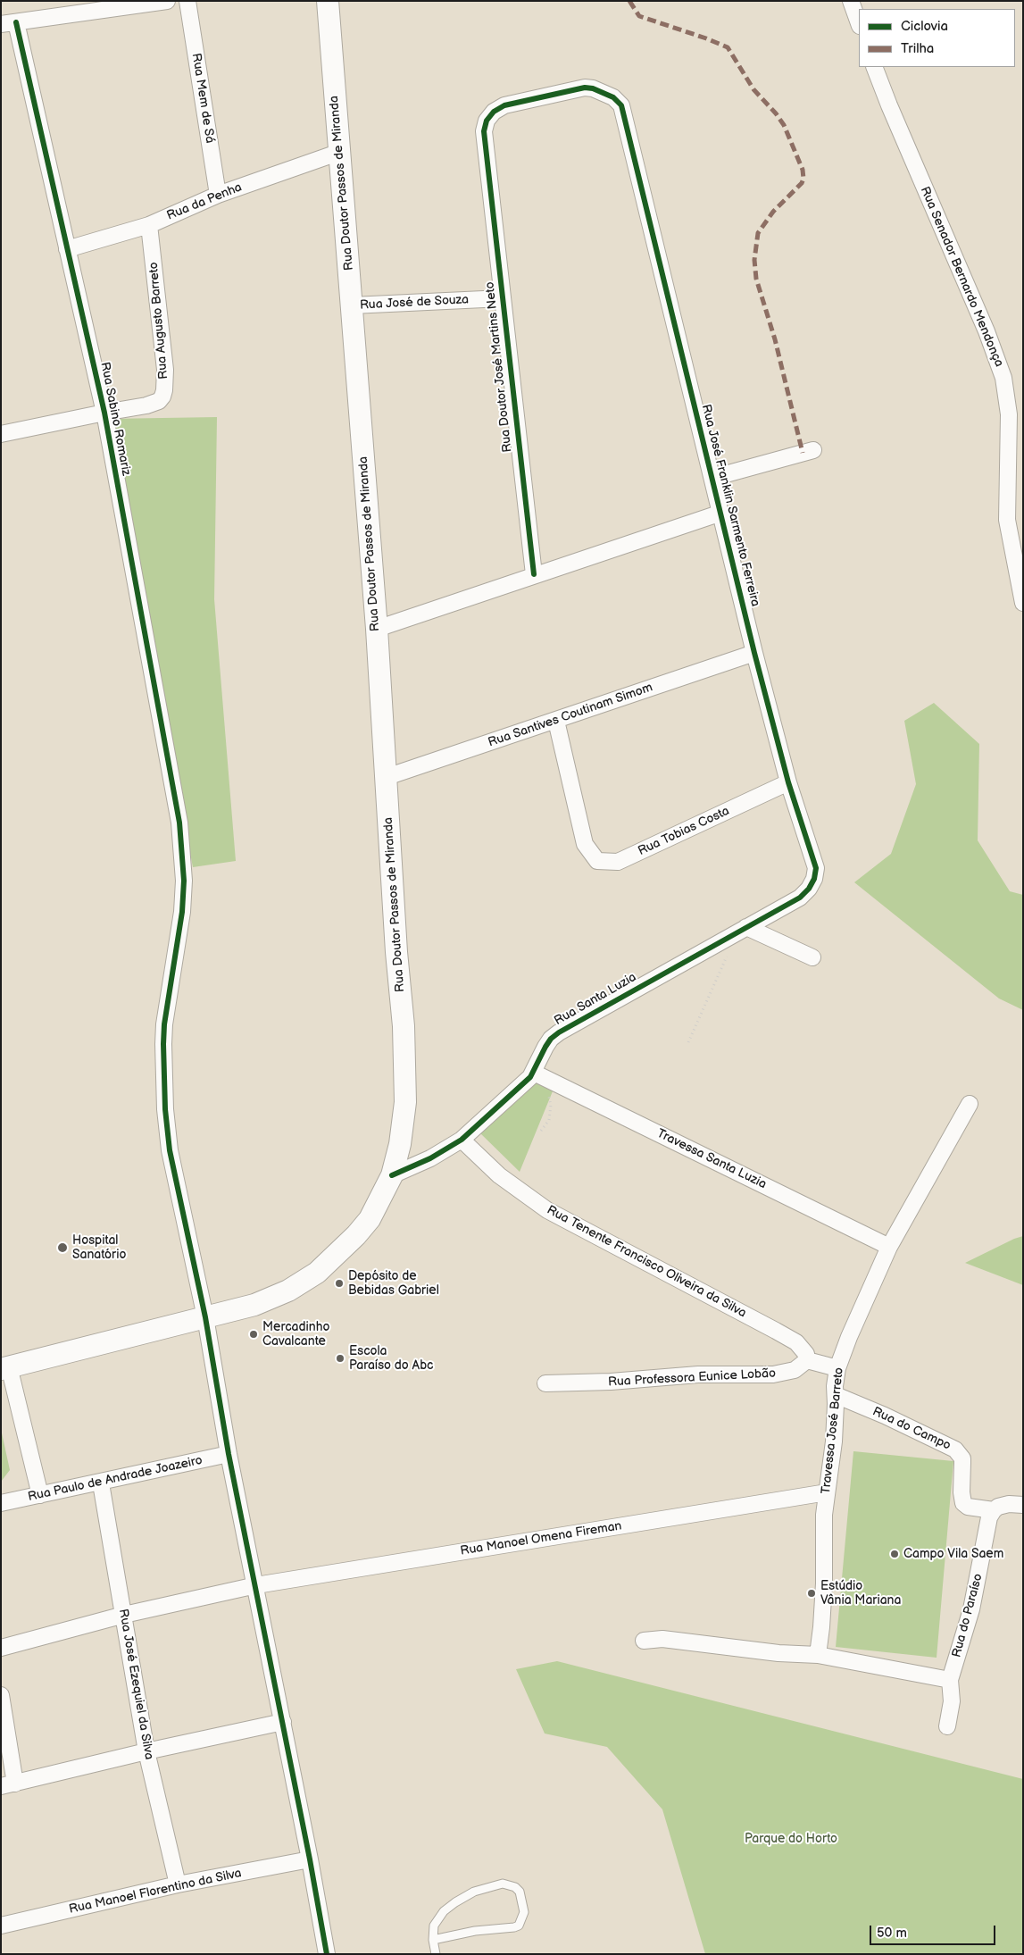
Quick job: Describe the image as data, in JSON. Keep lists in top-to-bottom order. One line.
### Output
{"streets":{"street":["Rua Mem de Sá","Rua Doutor Passos de Miranda","Rua da Penha","Rua Senador Bernardo Mendonça","Rua José de Souza","Rua Augusto Barreto","Rua Doutor José Martins Neto","Rua Sabino Romariz","Rua José Franklin Sarmento Ferreira","Rua Santives Coutinam Simom","Rua Tobias Costa","Rua Santa Luzia","Travessa Santa Luzia","Rua Tenente Francisco Oliveira da Silva","Rua Professora Eunice Lobão","Rua do Campo","Travessa José Barreto","Rua Paulo de Andrade Joazeiro","Rua Manoel Omena Fireman","Rua do Paraíso","Rua José Ezequiel da Silva","Rua Manoel Florentino da Silva"]},"crossings":[["Rua Mem de Sá","Rua da Penha"],["Rua Doutor Passos de Miranda","Rua da Penha"],["Rua Doutor Passos de Miranda","Rua José de Souza"],["Rua Doutor Passos de Miranda","Rua Sabino Romariz"],["Rua Doutor Passos de Miranda","Rua Santives Coutinam Simom"],["Rua Doutor Passos de Miranda","Rua Santa Luzia"],["Rua da Penha","Rua Augusto Barreto"],["Rua da Penha","Rua Sabino Romariz"],["Rua José de Souza","Rua Doutor José Martins Neto"],["Rua Augusto Barreto","Rua Sabino Romariz"],["Rua Doutor José Martins Neto","Rua José Franklin Sarmento Ferreira"],["Rua Sabino Romariz","Rua Paulo de Andrade Joazeiro"],["Rua Sabino Romariz","Rua Manoel Omena Fireman"],["Rua Sabino Romariz","Rua Manoel Florentino da Silva"],["Rua José Franklin Sarmento Ferreira","Rua Santives Coutinam Simom"],["Rua José Franklin Sarmento Ferreira","Rua Tobias Costa"],["Rua José Franklin Sarmento Ferreira","Rua Santa Luzia"],["Rua Santives Coutinam Simom","Rua Tobias Costa"],["Rua Santa Luzia","Travessa Santa Luzia"],["Rua Santa Luzia","Rua Tenente Francisco Oliveira da Silva"],["Travessa Santa Luzia","Travessa José Barreto"],["Rua Tenente Francisco Oliveira da Silva","Rua Professora Eunice Lobão"],["Rua do Campo","Travessa José Barreto"],["Rua do Campo","Rua do Paraíso"],["Travessa José Barreto","Rua Manoel Omena Fireman"],["Rua Paulo de Andrade Joazeiro","Rua José Ezequiel da Silva"],["Rua Manoel Omena Fireman","Rua José Ezequiel da Silva"],["Rua José Ezequiel da Silva","Rua Manoel Florentino da Silva"]],"parks":["Parque do Horto"],"places":["Hospital Sanatório","Depósito de Bebidas Gabriel","Mercadinho Cavalcante","Escola Paraíso do Abc","Campo Vila Saem","Estúdio Vânia Mariana"],"legend":["Ciclovia","Trilha"],"scale_bar":"50 m"}
